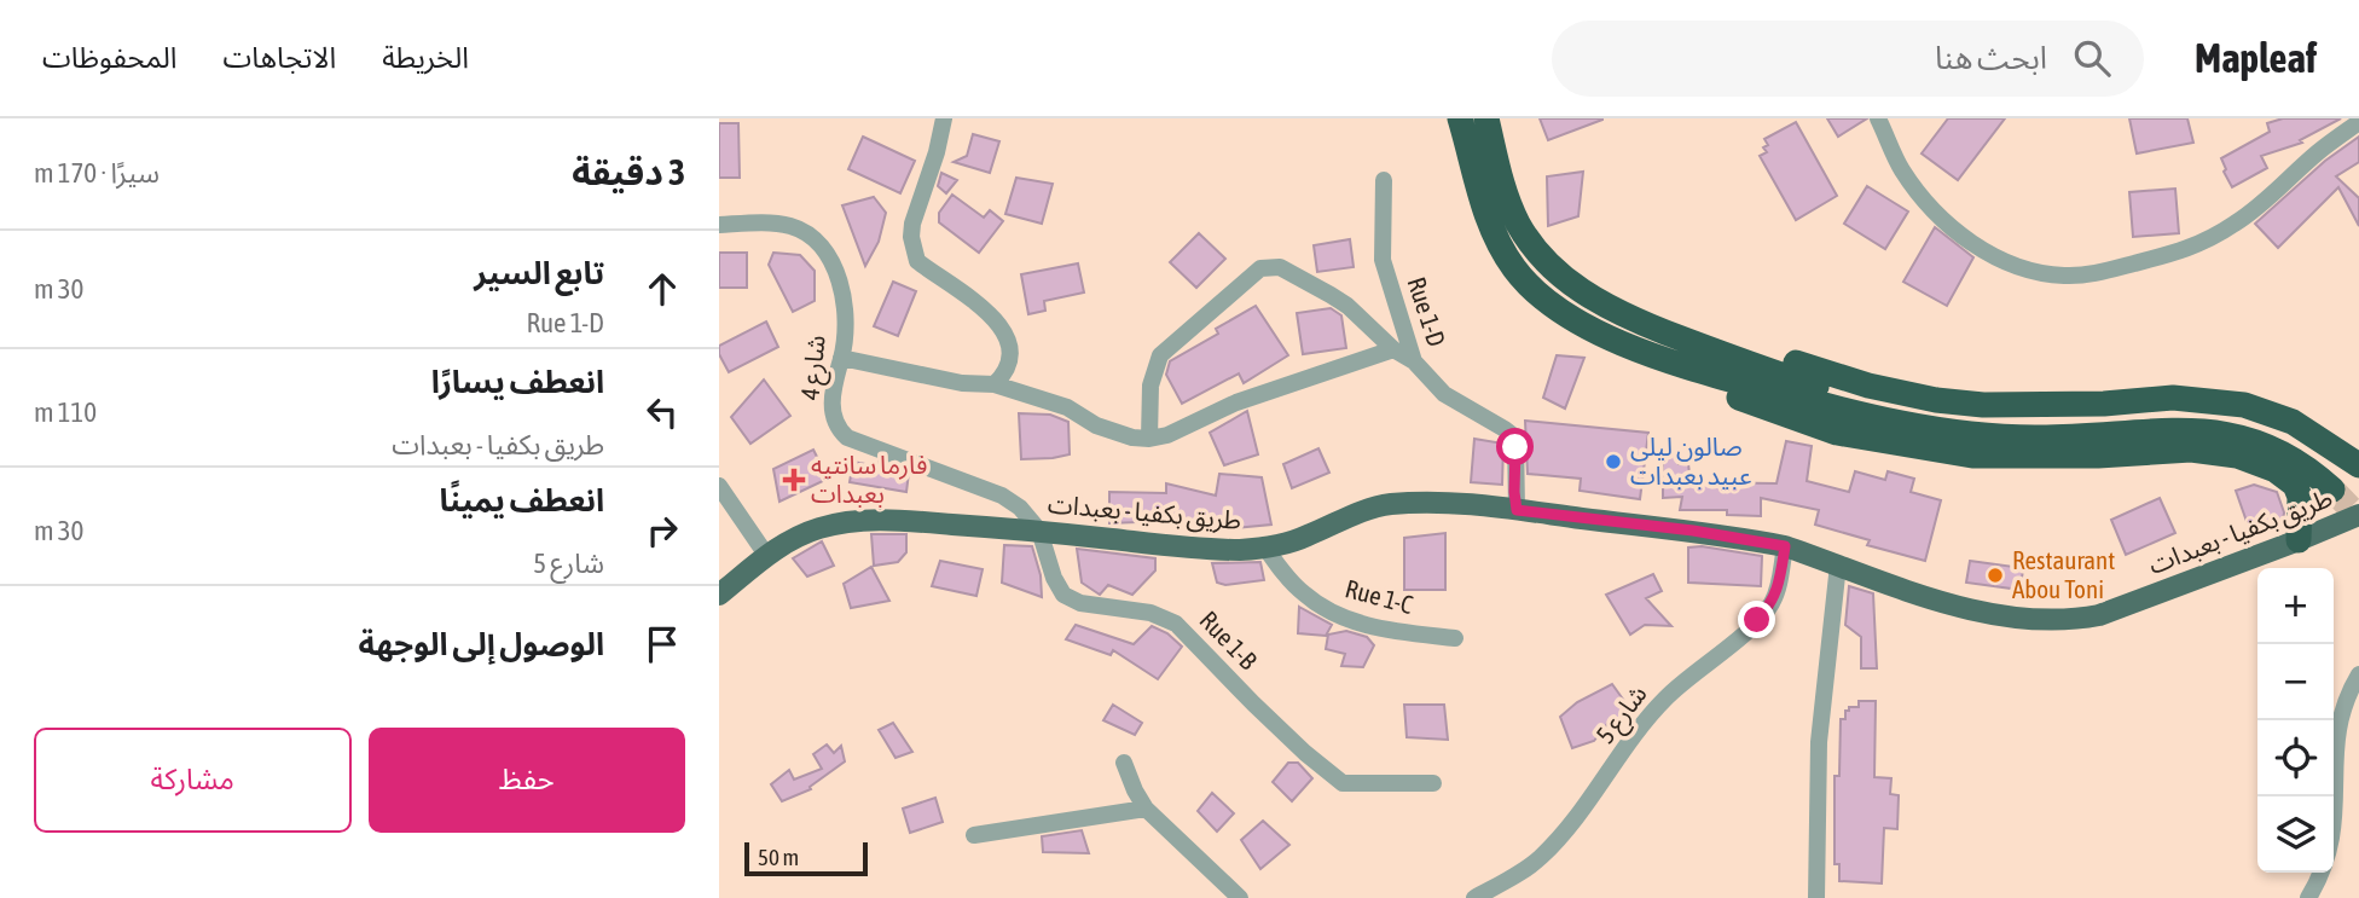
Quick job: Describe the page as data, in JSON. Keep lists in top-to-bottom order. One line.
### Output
{"streets":{"main road":["طريق بكفيا - بعبدات"],"street":["Rue 1-D","شارع 4","Rue 1-C","Rue 1-B","شارع 5"]},"crossings":[["Rue 1-D","طريق بكفيا - بعبدات"],["شارع 4","طريق بكفيا - بعبدات"],["شارع 4","Rue 1-B"],["طريق بكفيا - بعبدات","Rue 1-C"],["طريق بكفيا - بعبدات","Rue 1-B"],["طريق بكفيا - بعبدات","شارع 5"]],"places":{"other":["صالون ليلى عبيد بعبدات","Restaurant Abou Toni"],"health":["فارما سانتيه بعبدات"]},"scale_bar":"50 m","page":{"header":"Mapleaf","search":"ابحث هنا","nav":["الخريطة","الاتجاهات","المحفوظات"],"heading":["3 دقيقة","سيرًا · 170 m"],"list":[["تابع السير","Rue 1-D","30 m"],["انعطف يسارًا","طريق بكفيا - بعبدات","110 m"],["انعطف يمينًا","شارع 5","30 m"],"الوصول إلى الوجهة"],"map_buttons":["+","−"],"buttons":["حفظ","مشاركة"],"scale":"50 m"}}
